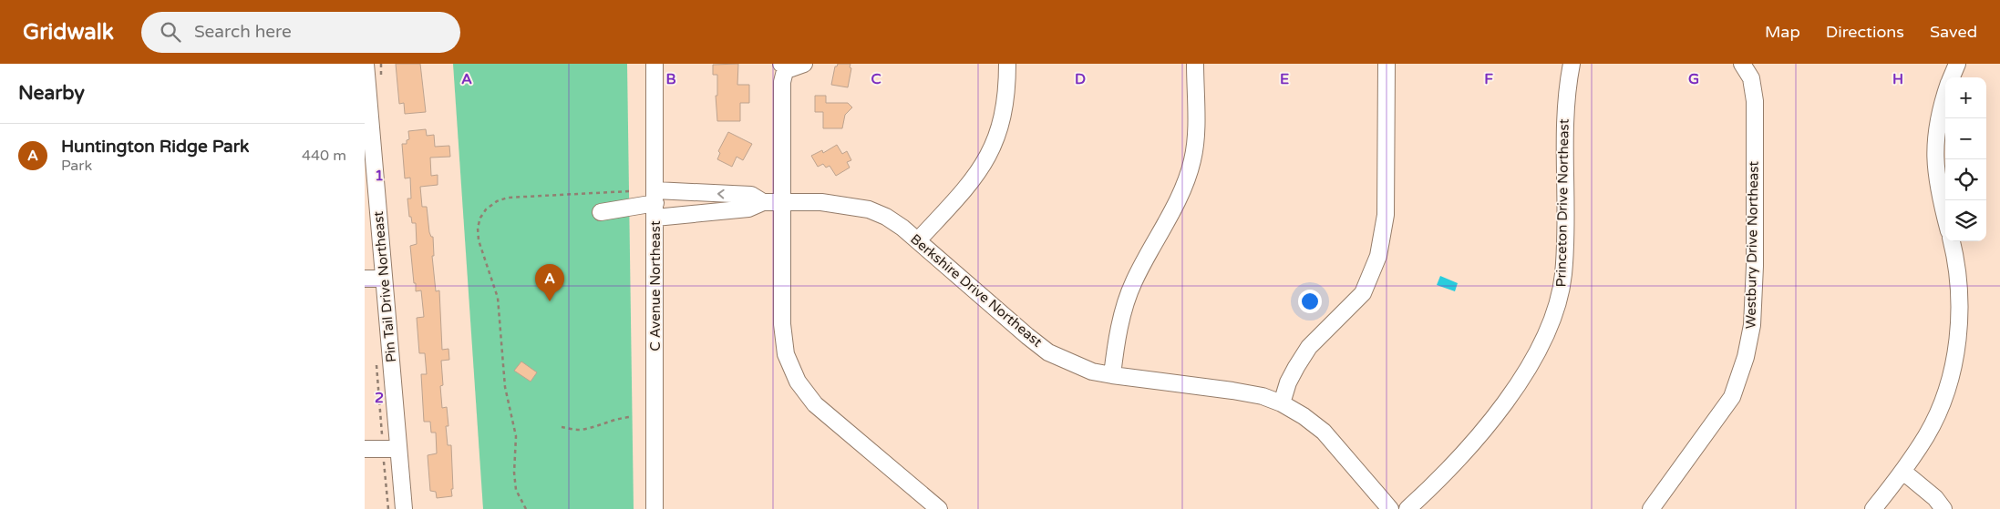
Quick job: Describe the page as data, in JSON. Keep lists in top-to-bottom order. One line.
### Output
{"streets":{"street":["Princeton Drive Northeast","Westbury Drive Northeast","C Avenue Northeast","Pin Tail Drive Northeast","Berkshire Drive Northeast"]},"crossings":[["C Avenue Northeast","Berkshire Drive Northeast"]],"page":{"header":"Gridwalk","search":"Search here","nav":["Map","Directions","Saved"],"heading":"Nearby","map_buttons":["+","−"],"list":[{"mark":"A","name":"Huntington Ridge Park","note":"Park","value":"440 m"}],"pins":"A"},"grid":{"columns":["A","B","C","D","E","F","G","H"],"rows":["1","2"]}}
